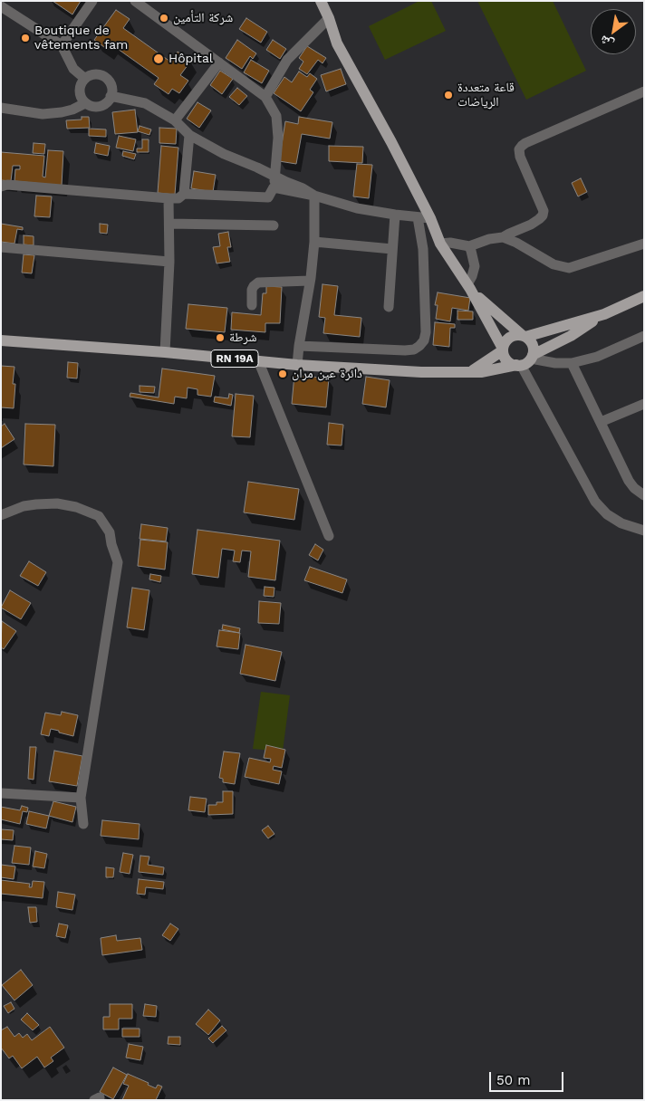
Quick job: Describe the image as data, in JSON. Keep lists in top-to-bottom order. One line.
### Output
{"streets":{"main road":["RN 19A"]},"places":["شركة التأمين","Boutique de vêtements fam","Hôpital","قاعة متعددة الرياضات","شرطة","دائرة عين مران"],"scale_bar":"50 m","north":"bottom left"}
